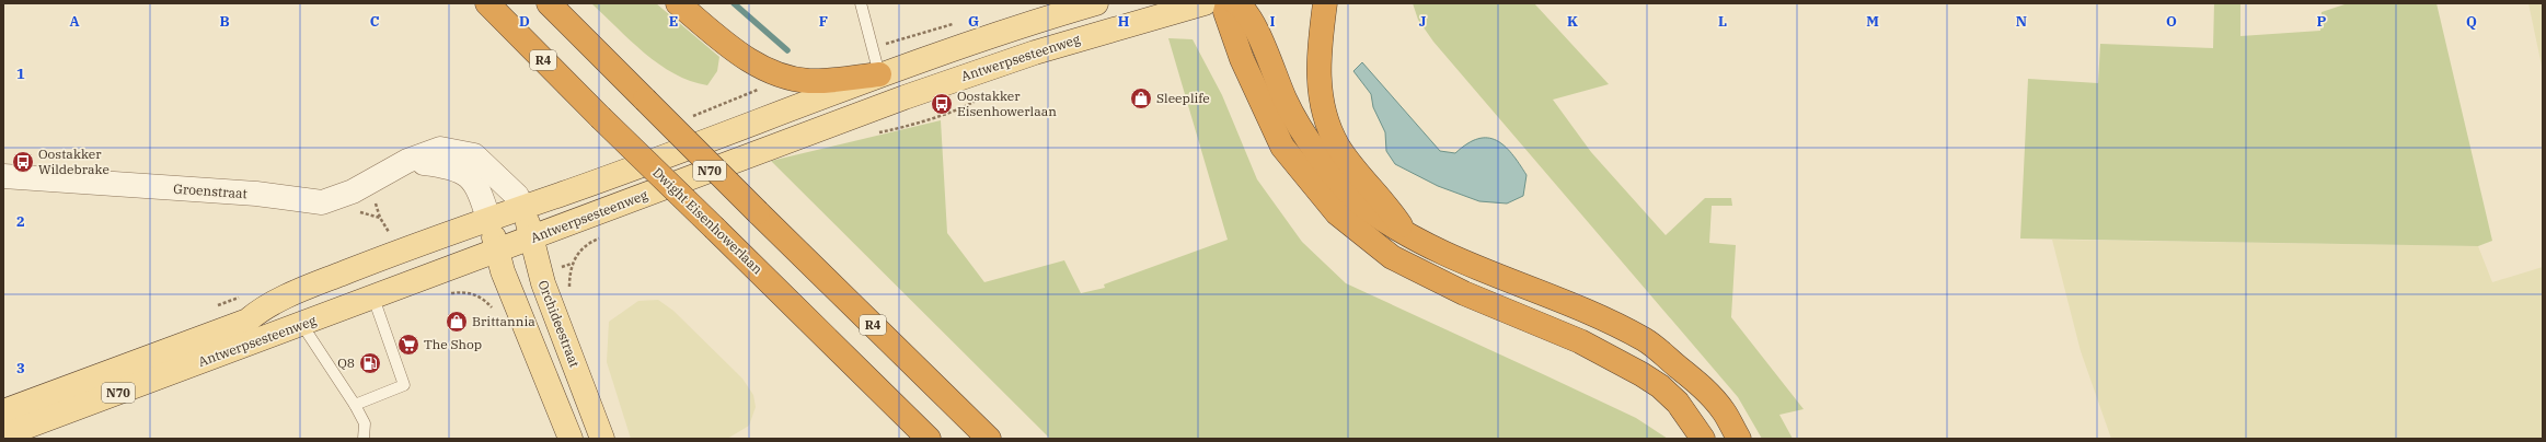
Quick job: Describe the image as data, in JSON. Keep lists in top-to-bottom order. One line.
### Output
{"streets":{"highway":["R4","Dwight Eisenhowerlaan"],"main road":["Antwerpsesteenweg","N70","Orchideestraat"],"street":["Groenstraat"]},"crossings":[["Antwerpsesteenweg","Groenstraat"],["Antwerpsesteenweg","Orchideestraat"],["Groenstraat","Orchideestraat"]],"places":{"shop":["Sleeplife","Brittannia"],"bus stop":["Oostakker Eisenhowerlaan","Oostakker Wildebrake"],"supermarket":["The Shop"],"fuel station":["Q8"]},"grid":{"columns":["A","B","C","D","E","F","G","H","I","J","K","L","M","N","O","P","Q"],"rows":["1","2","3"]}}
